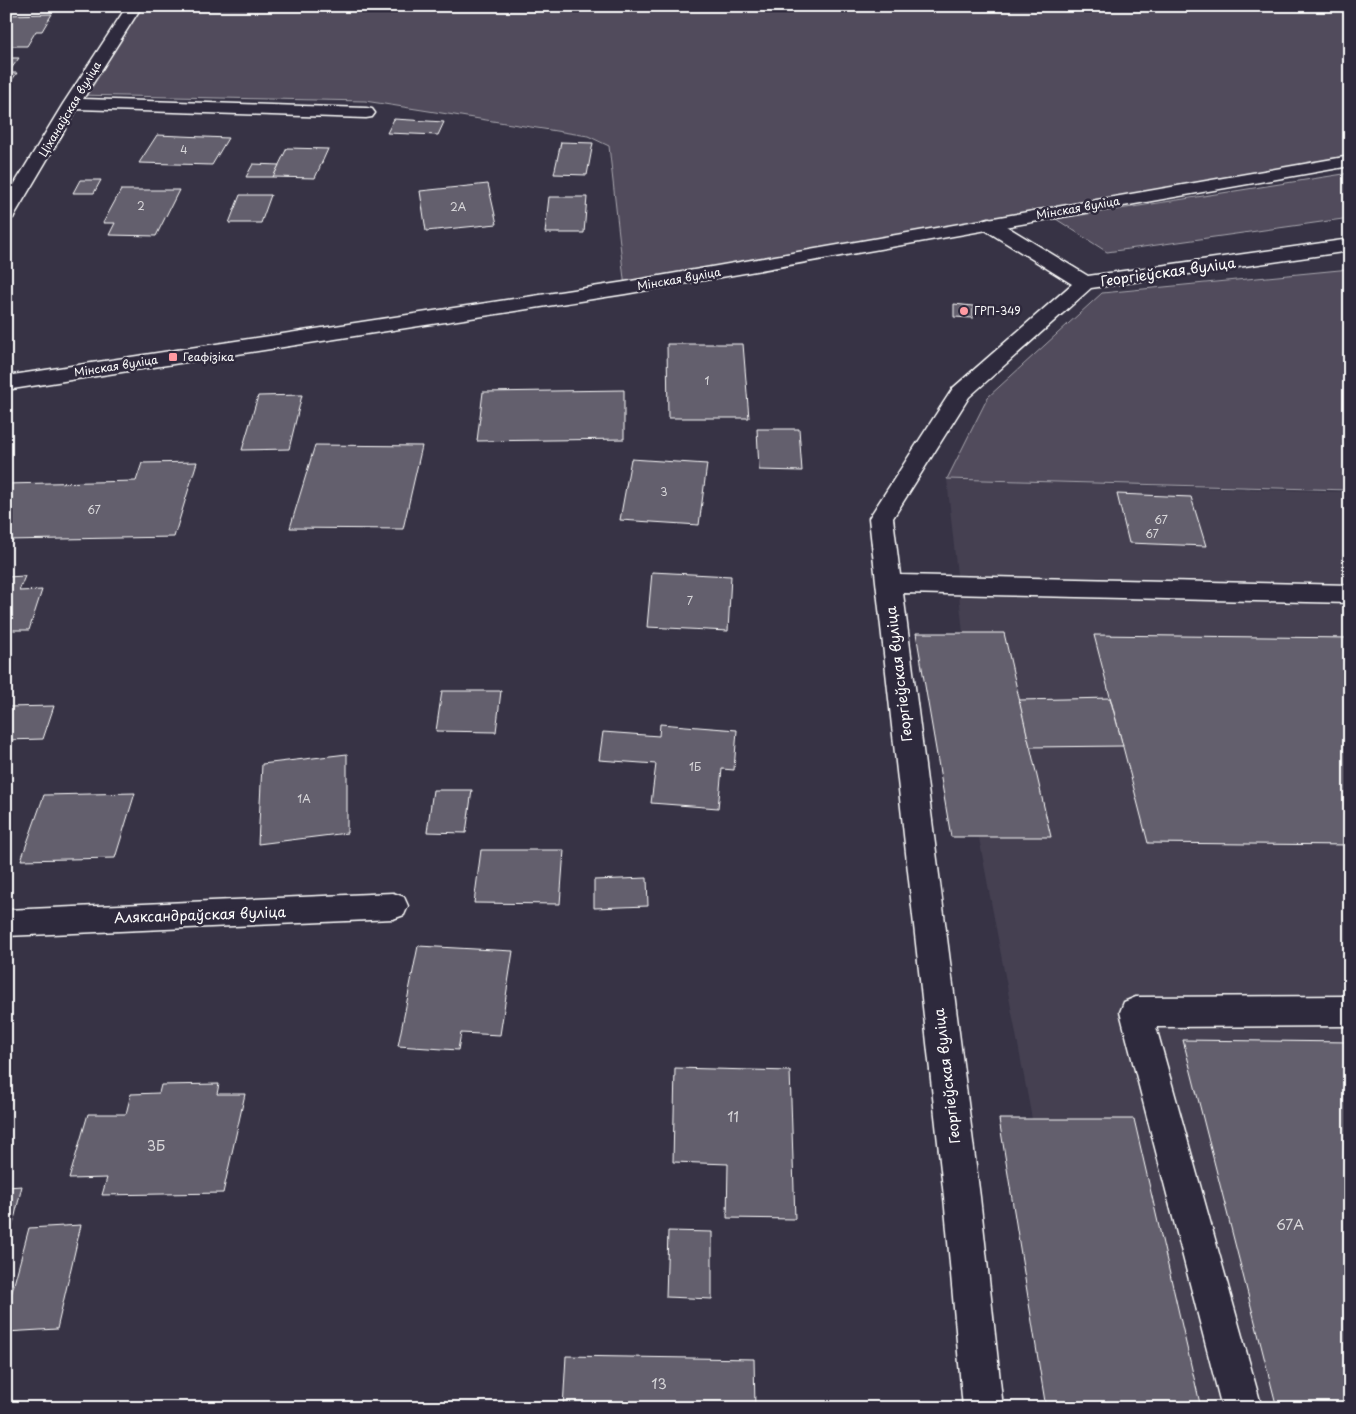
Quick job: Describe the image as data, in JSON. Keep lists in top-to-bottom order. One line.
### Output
{"streets":{"street":["Ціханаўская вуліца","Мінская вуліца","Георгіеўская вуліца","Аляксандраўская вуліца"]},"places":{"other":["ГРП-349"],"transit":["Геафізіка"]},"house_numbers":["4","2","2А","1","3","67","67","67","7","1Б","1А","11","3Б","67А","13"]}
